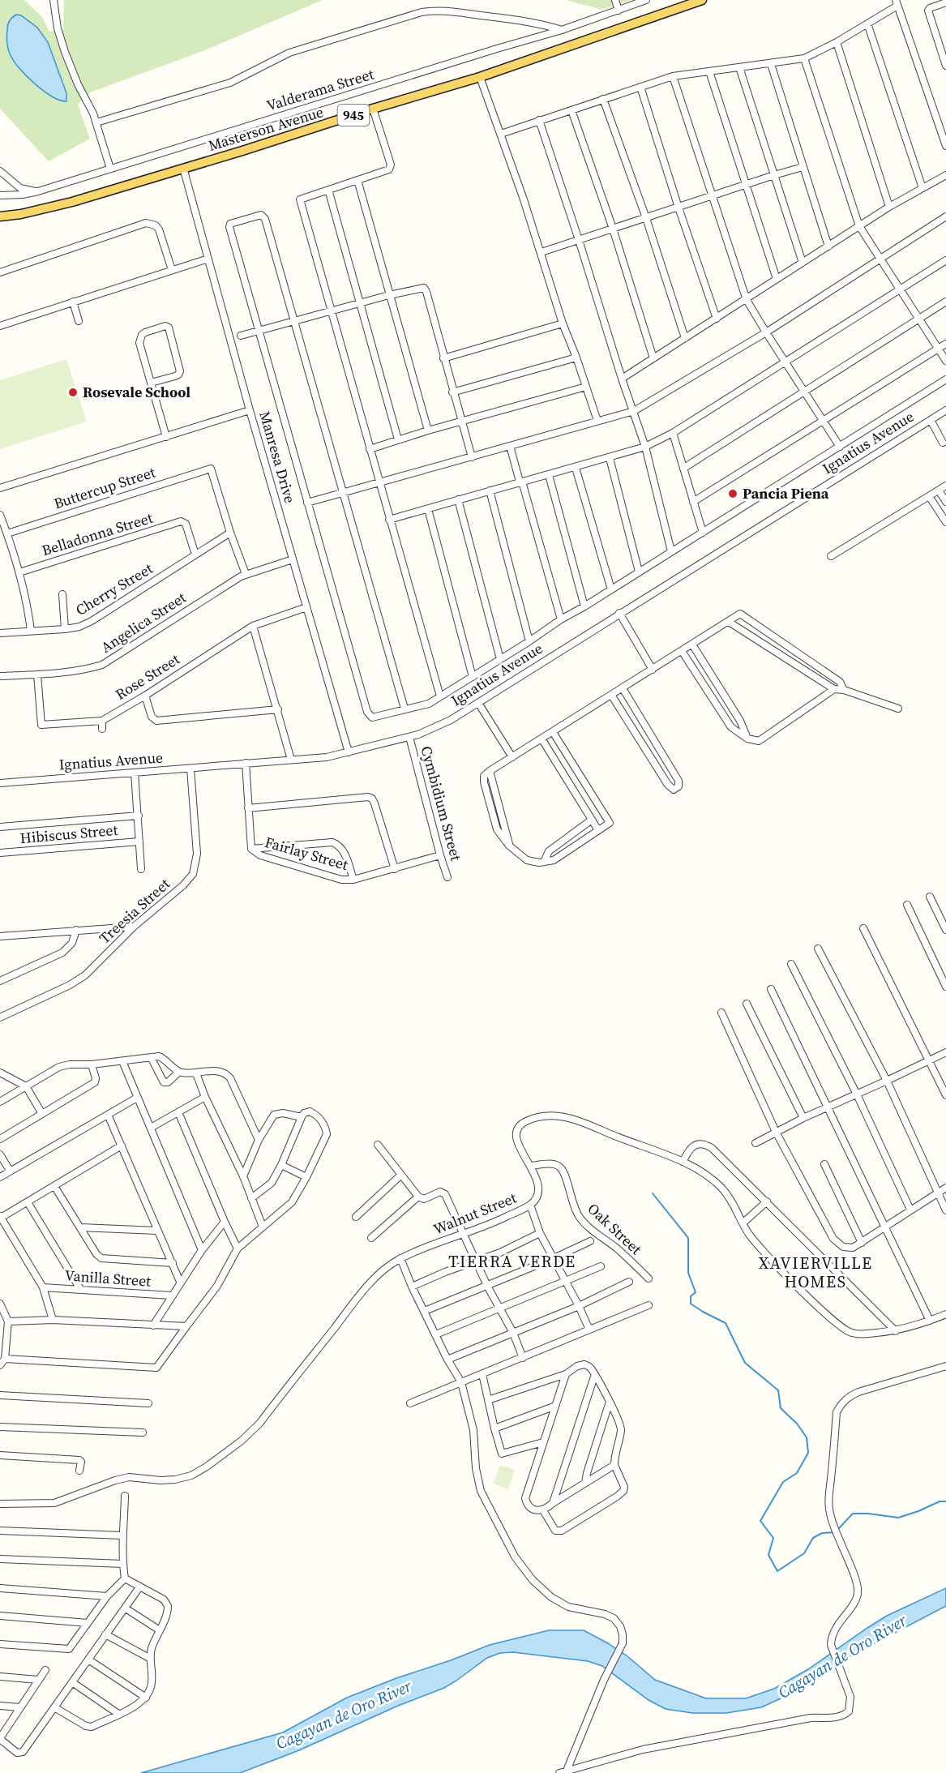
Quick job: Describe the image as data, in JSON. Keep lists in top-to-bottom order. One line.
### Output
{"streets":{"main road":["945","Masterson Avenue"],"street":["Valderama Street","Ignatius Avenue","Manresa Drive","Buttercup Street","Belladonna Street","Cherry Street","Angelica Street","Rose Street","Cymbidium Street","Hibiscus Street","Fairlay Street","Treesia Street","Walnut Street","Oak Street","Vanilla Street"]},"crossings":[["Masterson Avenue","Manresa Drive"],["Ignatius Avenue","Manresa Drive"],["Ignatius Avenue","Cymbidium Street"],["Ignatius Avenue","Treesia Street"],["Manresa Drive","Angelica Street"],["Manresa Drive","Rose Street"],["Buttercup Street","Cherry Street"],["Belladonna Street","Cherry Street"],["Angelica Street","Rose Street"],["Cymbidium Street","Fairlay Street"],["Walnut Street","Oak Street"]],"districts":["TIERRA VERDE","XAVIERVILLE HOMES"],"water":["Cagayan de Oro River"],"places":["Rosevale School","Pancia Piena"]}
